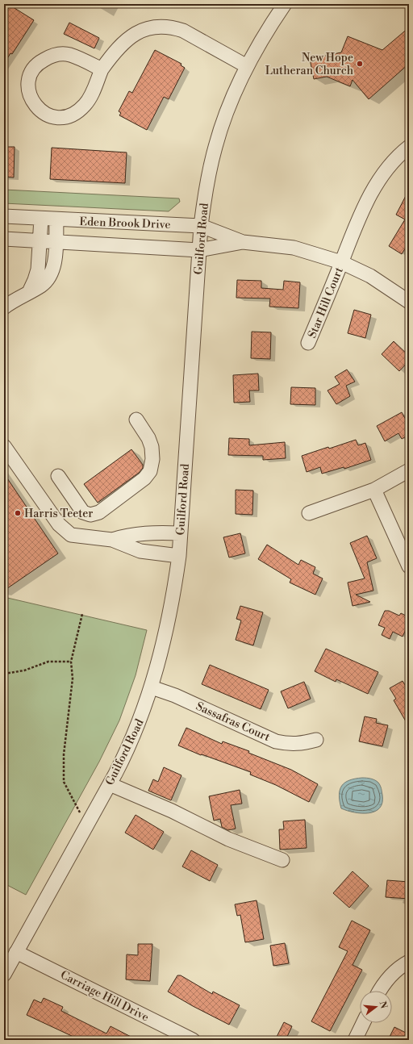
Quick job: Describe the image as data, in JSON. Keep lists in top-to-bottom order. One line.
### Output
{"streets":{"street":["Eden Brook Drive","Guilford Road","Star Hill Court","Sassafras Court","Carriage Hill Drive"]},"crossings":[["Eden Brook Drive","Guilford Road"],["Eden Brook Drive","Star Hill Court"],["Guilford Road","Sassafras Court"],["Guilford Road","Carriage Hill Drive"]],"places":["New Hope Lutheran Church","Harris Teeter"],"north":"right"}
